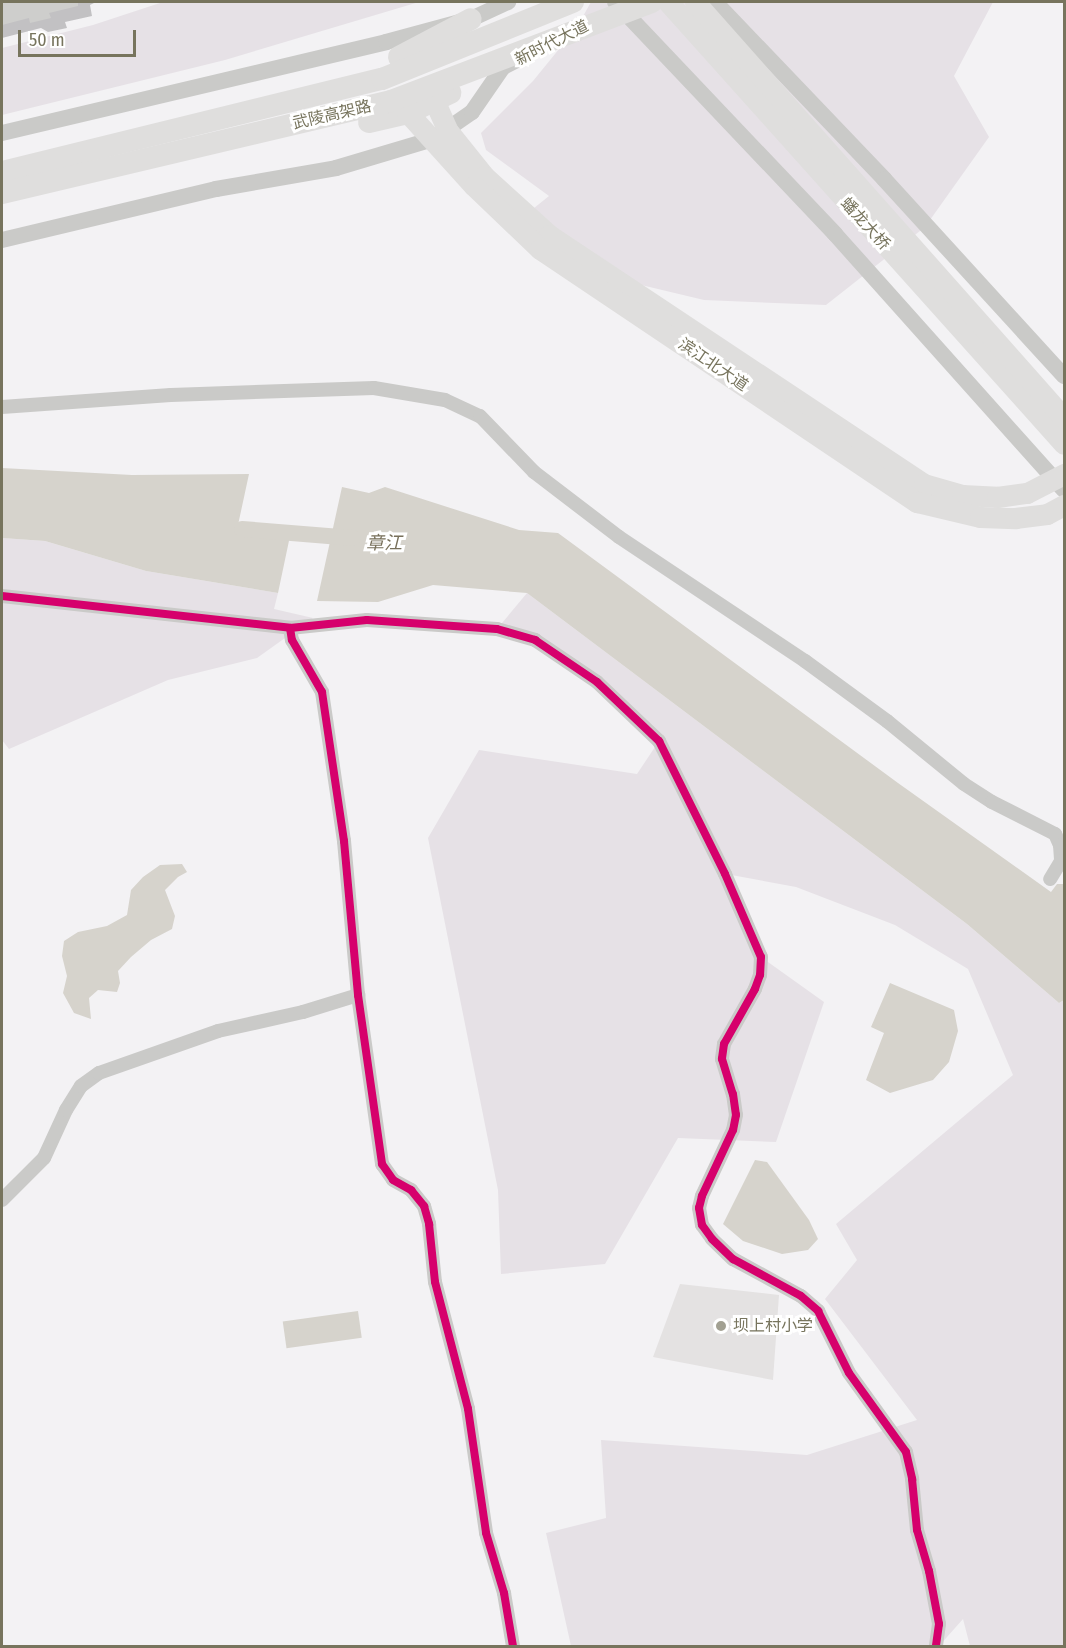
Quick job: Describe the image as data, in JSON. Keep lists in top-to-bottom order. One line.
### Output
{"streets":{"highway":["武陵高架路"],"main road":["蟠龙大桥","滨江北大道"],"street":["新时代大道"]},"water":["章江"],"places":["坝上村小学"],"scale_bar":"50 m"}
